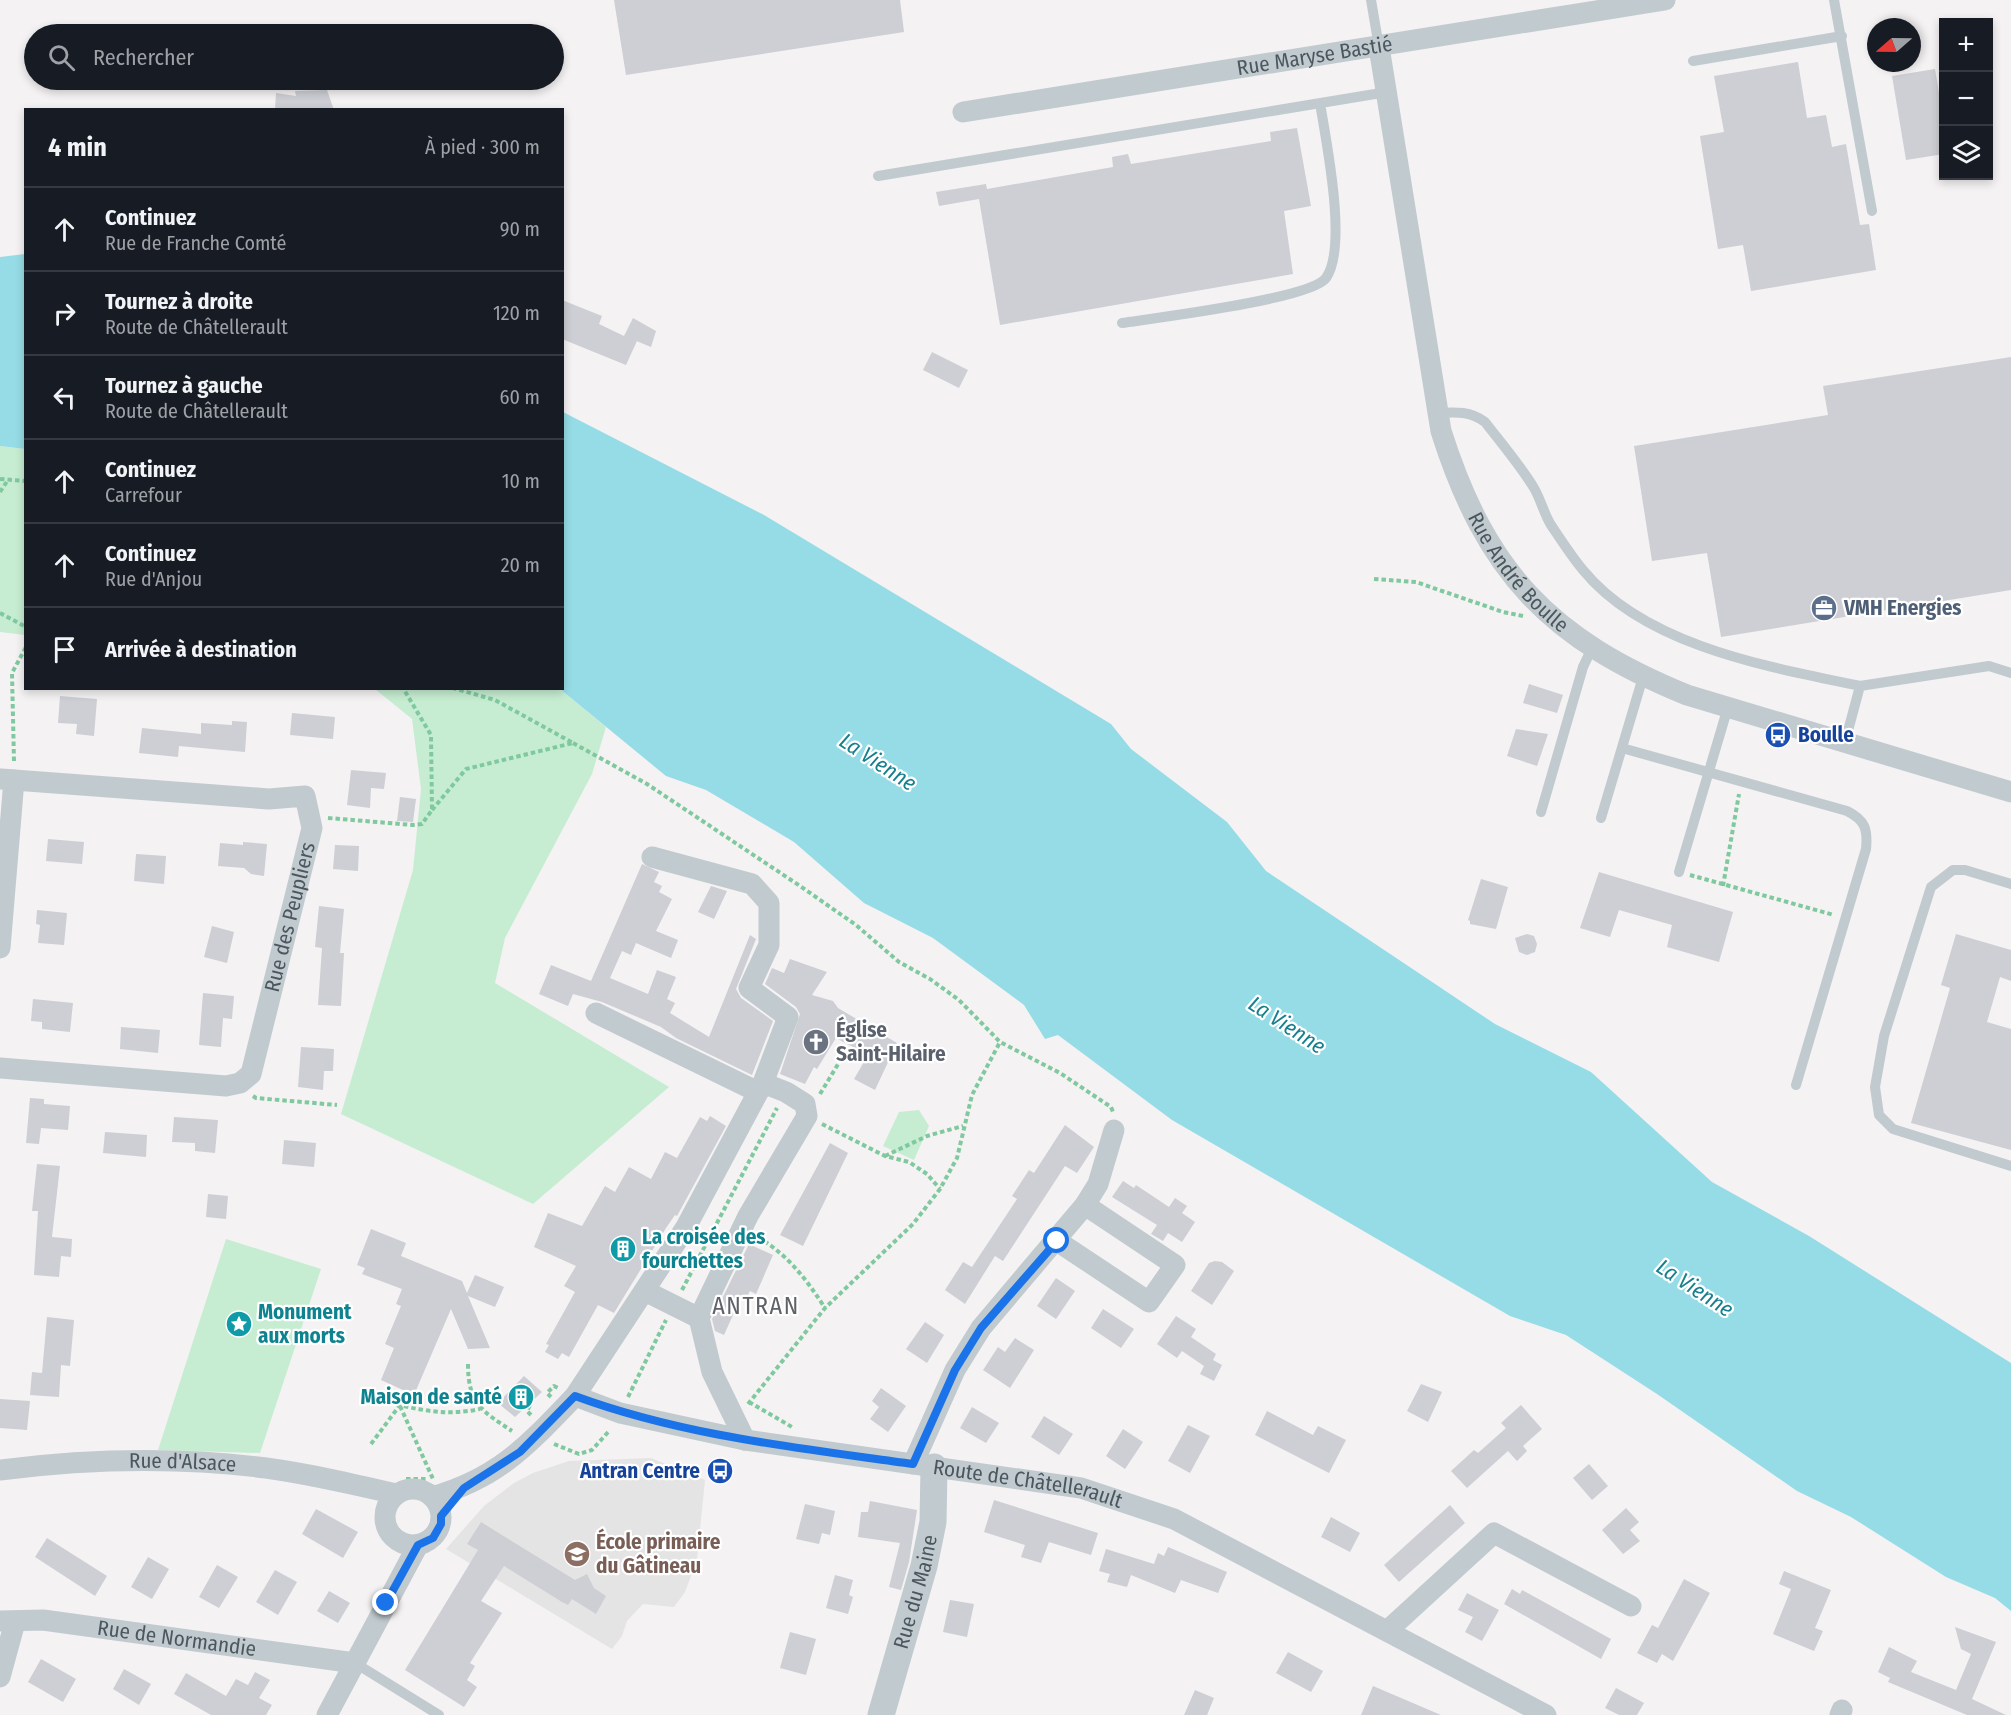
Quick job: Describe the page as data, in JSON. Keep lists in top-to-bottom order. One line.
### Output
{"streets":{"street":["Rue Maryse Bastié","Rue André Boulle","Rue des Peupliers","Rue d'Alsace","Route de Châtellerault","Rue du Maine","Rue de Normandie"]},"crossings":[["Rue Maryse Bastié","Rue André Boulle"],["Route de Châtellerault","Rue du Maine"]],"districts":["ANTRAN"],"water":["La Vienne"],"places":{"office":["VMH Energies"],"bus stop":["Boulle","Antran Centre"],"church":["Église Saint-Hilaire"],"building":["La croisée des fourchettes","Maison de santé"],"place":["Monument aux morts"],"school or university":["École primaire du Gâtineau"]},"north":"left","page":{"map_buttons":["+","−"],"search":"Rechercher","heading":["4 min","À pied · 300 m"],"list":[["Continuez","Rue de Franche Comté","90 m"],["Tournez à droite","Route de Châtellerault","120 m"],["Tournez à gauche","Route de Châtellerault","60 m"],["Continuez","Carrefour","10 m"],["Continuez","Rue d'Anjou","20 m"],"Arrivée à destination"]}}
